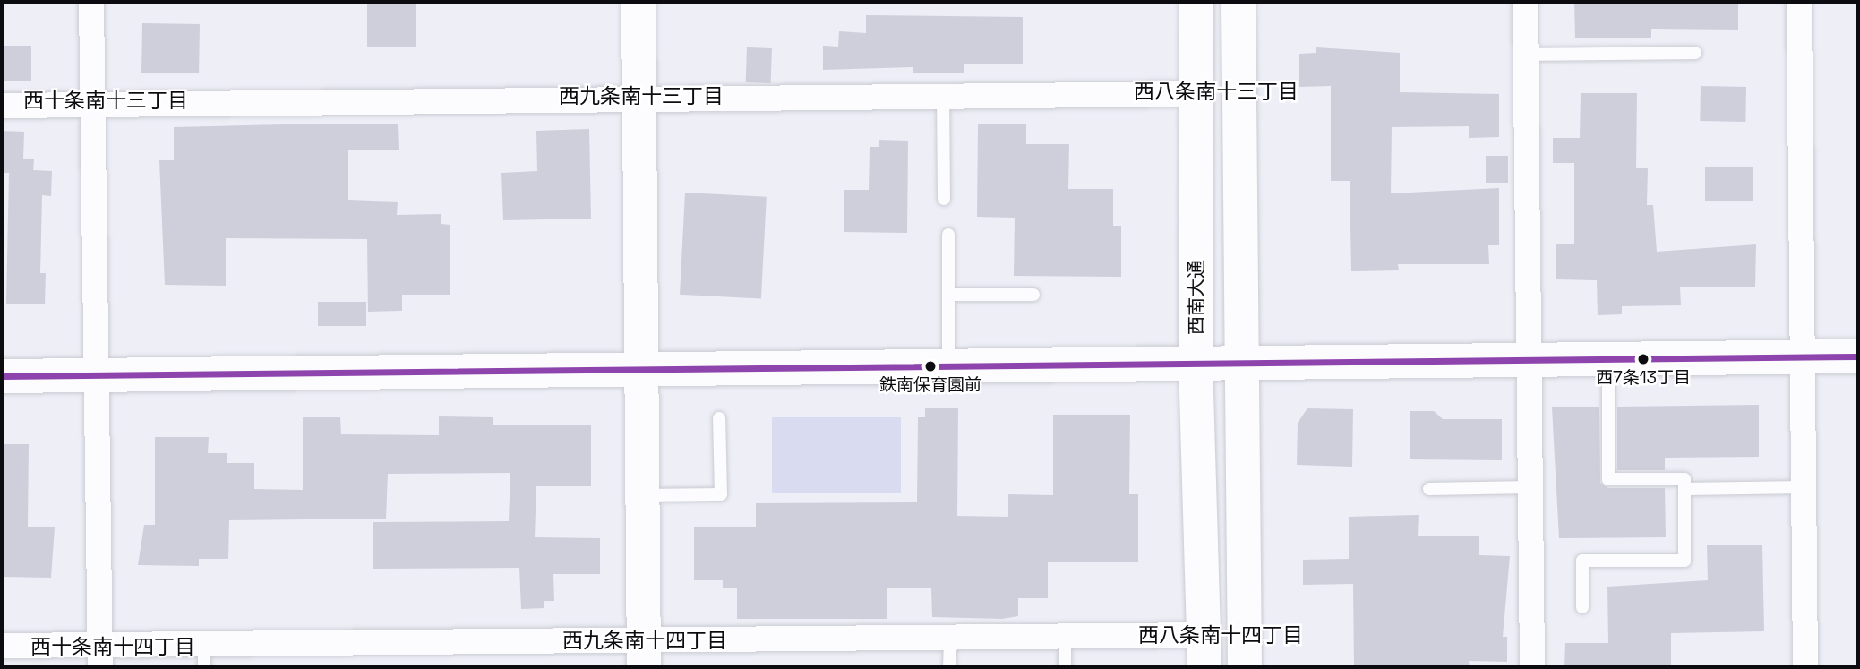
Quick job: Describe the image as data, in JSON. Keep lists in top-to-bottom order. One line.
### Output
{"streets":{"street":["西南大通"]},"districts":["西八条南十三丁目","西九条南十三丁目","西十条南十三丁目","西八条南十四丁目","西九条南十四丁目","西十条南十四丁目"],"places":["西7条13丁目","鉄南保育園前"]}
